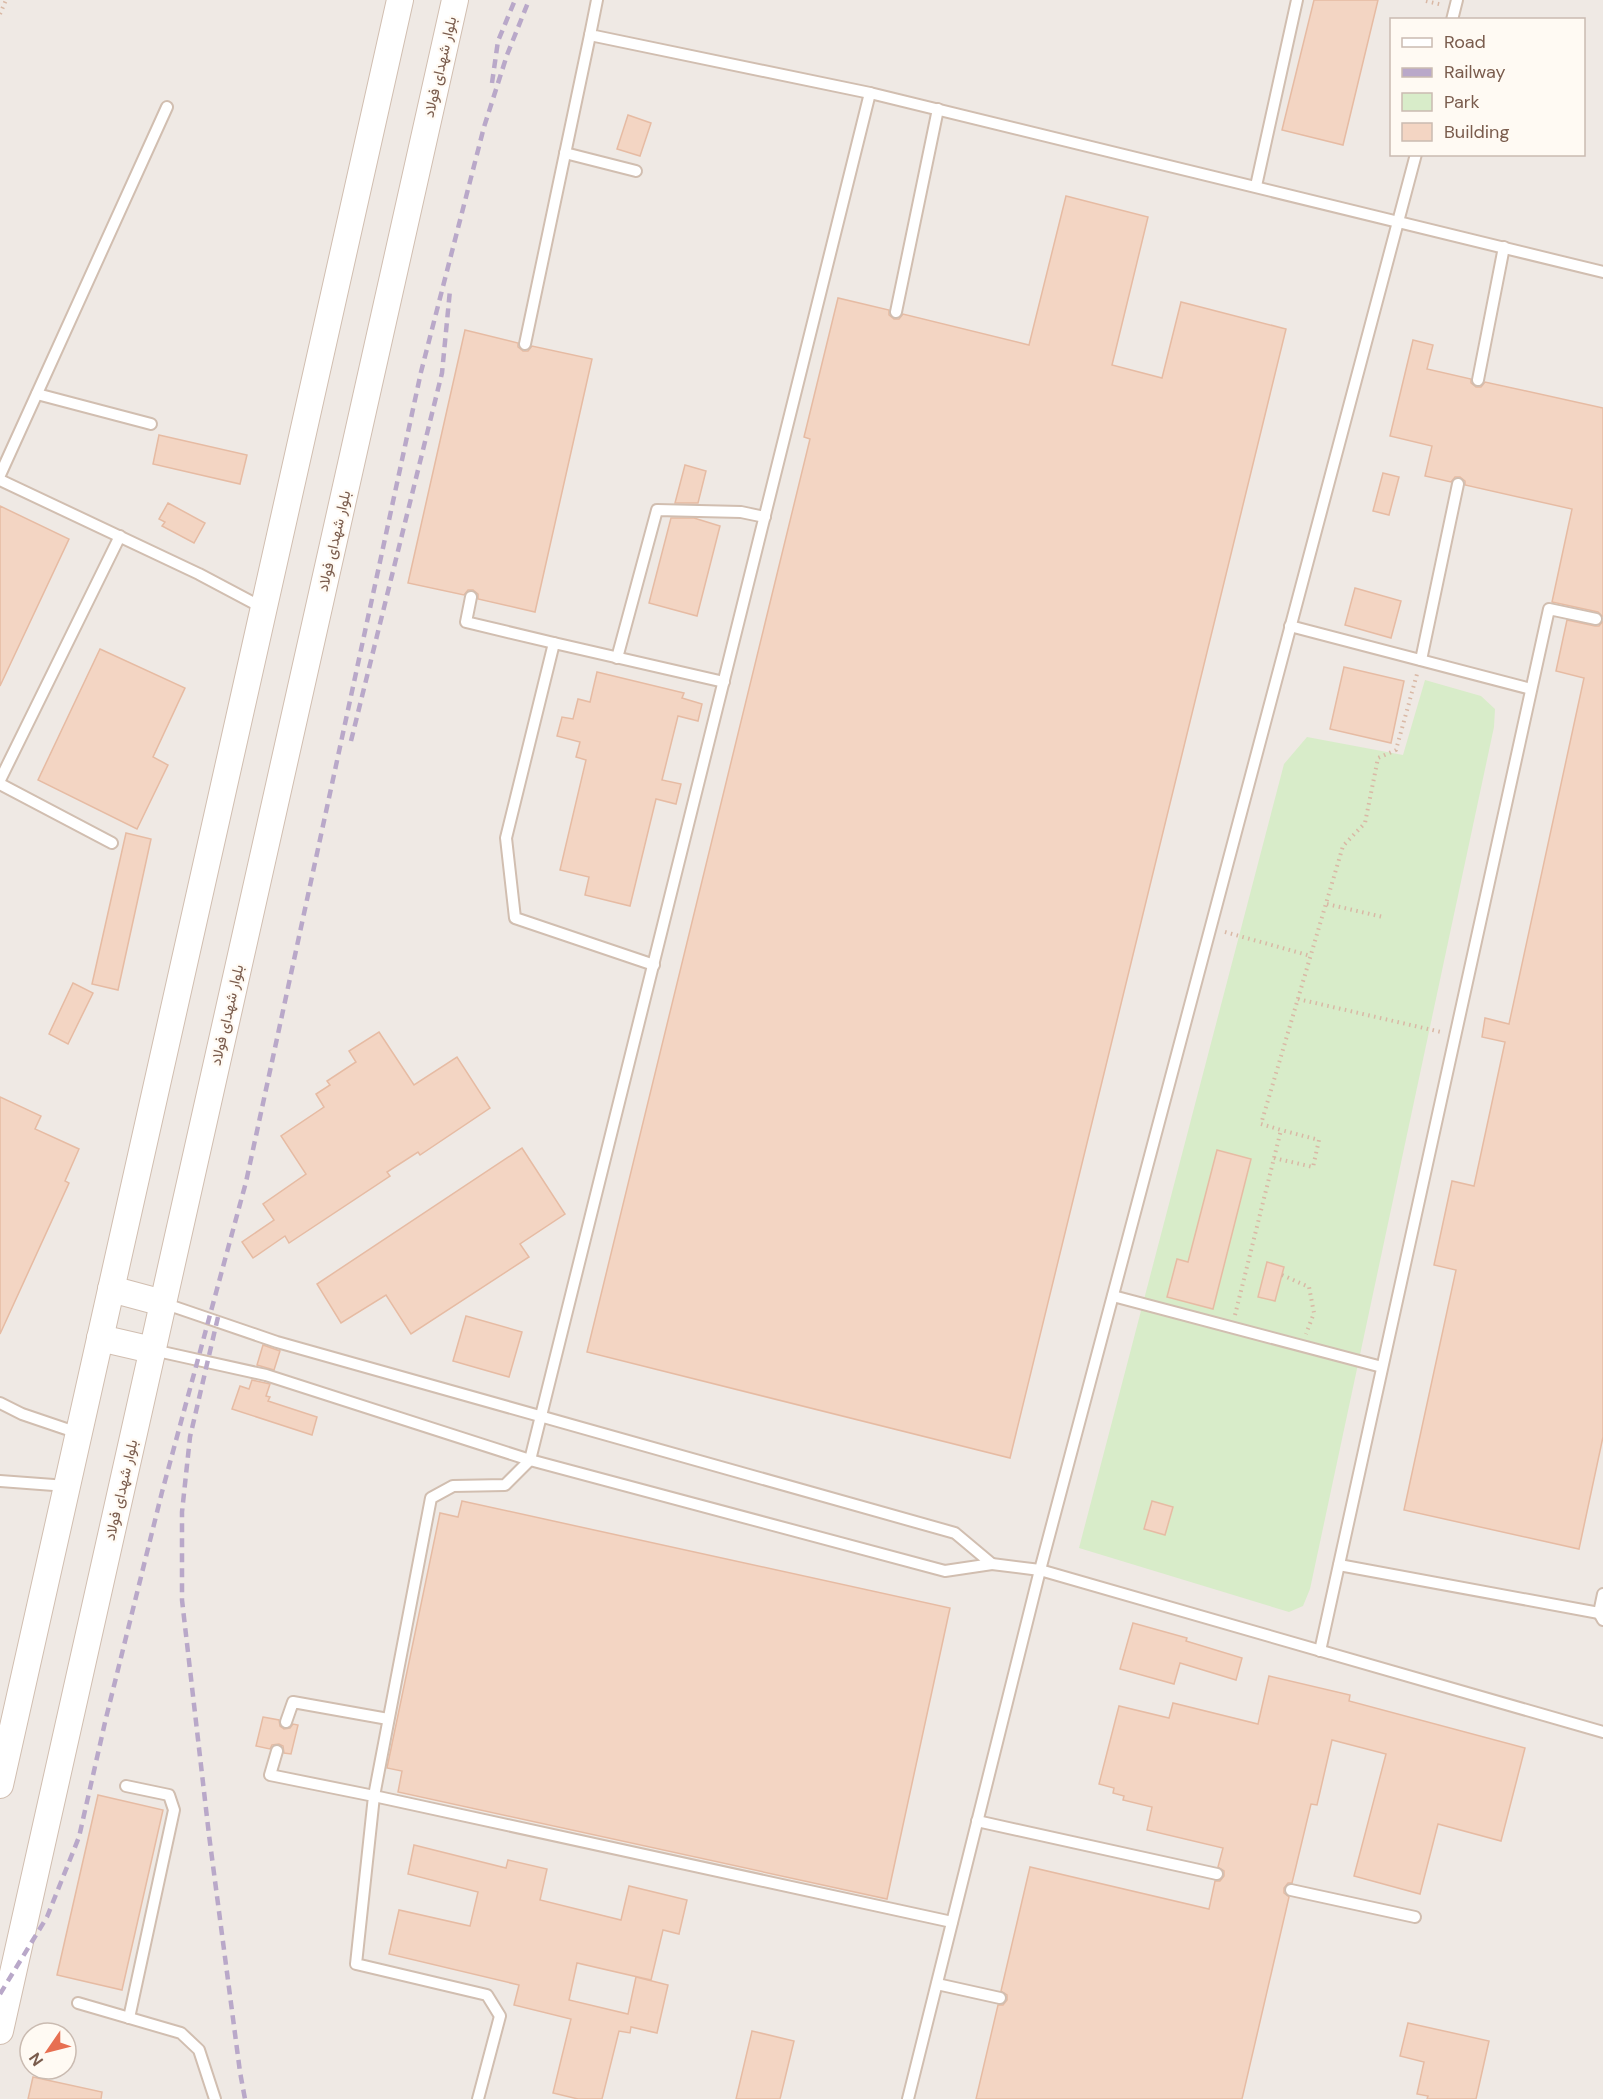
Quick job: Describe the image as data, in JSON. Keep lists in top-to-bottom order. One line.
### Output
{"streets":{"street":["بلوار شهدای فولاد"]},"legend":["Road","Railway","Park","Building"],"north":"bottom left"}
